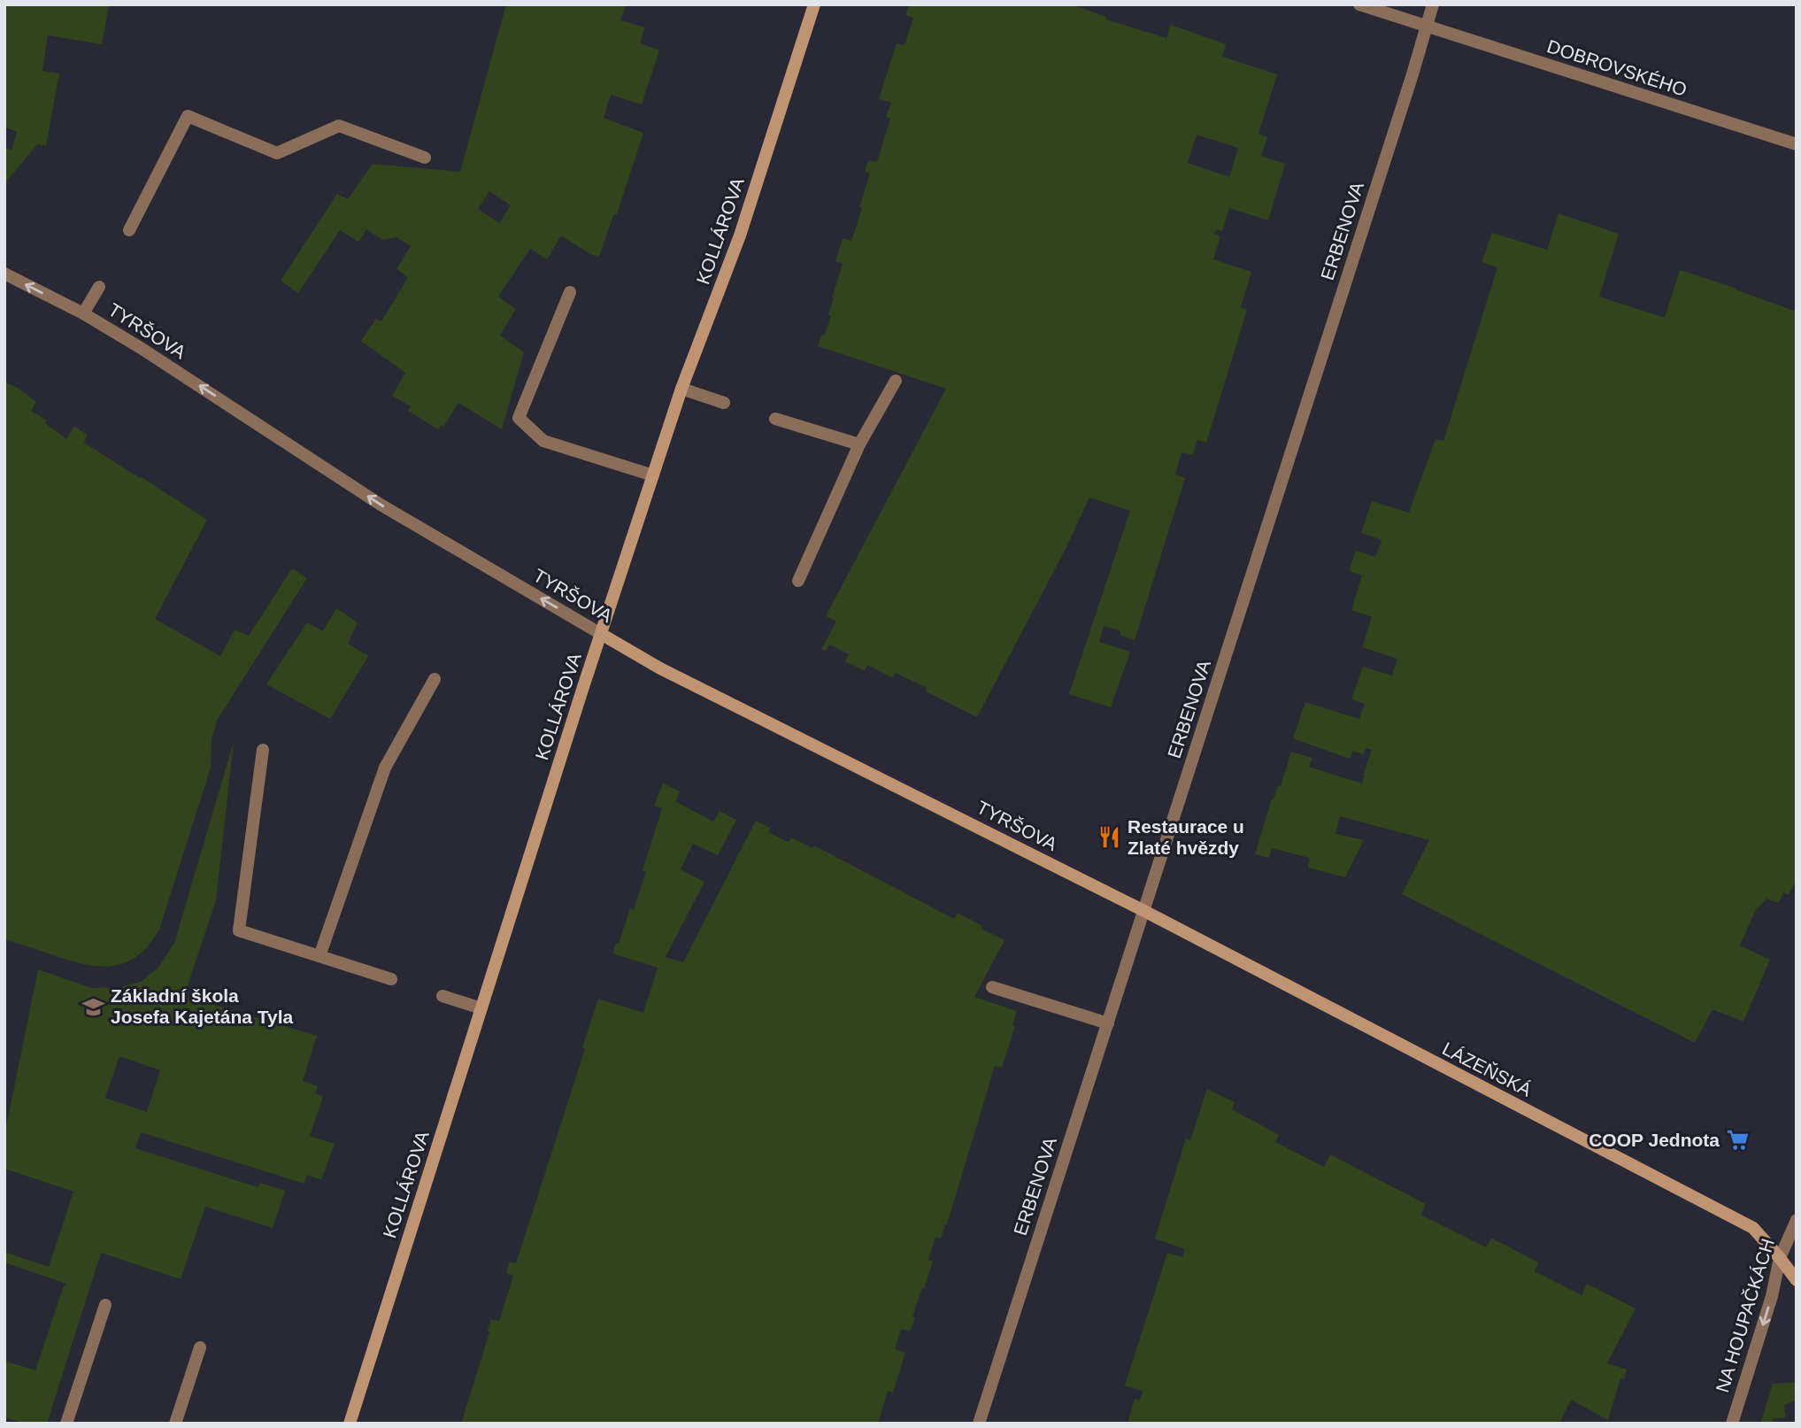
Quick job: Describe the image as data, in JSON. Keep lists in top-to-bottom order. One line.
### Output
{"streets":{"main road":["KOLLÁROVA","TYRŠOVA","LÁZEŇSKÁ"],"street":["DOBROVSKÉHO","ERBENOVA","NA HOUPAČKÁCH"]},"crossings":[["DOBROVSKÉHO","ERBENOVA"],["KOLLÁROVA","TYRŠOVA"],["ERBENOVA","TYRŠOVA"],["ERBENOVA","LÁZEŇSKÁ"],["TYRŠOVA","LÁZEŇSKÁ"],["LÁZEŇSKÁ","NA HOUPAČKÁCH"]],"one_way":["TYRŠOVA","NA HOUPAČKÁCH"],"places":{"restaurant":["Restaurace u Zlaté hvězdy"],"school or university":["Základní škola Josefa Kajetána Tyla"],"supermarket":["COOP Jednota"]}}
